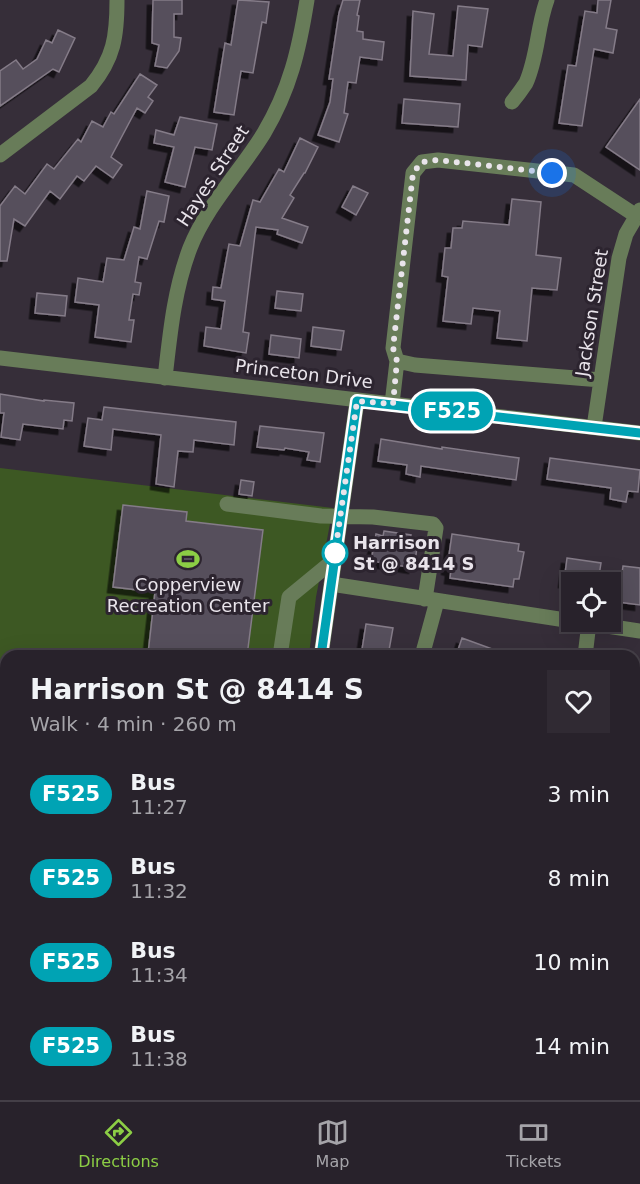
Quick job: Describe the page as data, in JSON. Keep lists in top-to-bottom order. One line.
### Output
{"streets":{"street":["Hayes Street","Jackson Street","Princeton Drive"]},"crossings":[["Hayes Street","Princeton Drive"],["Jackson Street","Princeton Drive"]],"places":{"other":["Harrison St @ 8414 S"],"sports":["Copperview Recreation Center"]},"lines":["bus line F525"],"page":{"on_map":"F525","heading":["Harrison St @ 8414 S","Walk · 4 min · 260 m"],"list":[{"mark":"F525","name":"Bus","note":"11:27","value":"3 min"},{"mark":"F525","name":"Bus","note":"11:32","value":"8 min"},{"mark":"F525","name":"Bus","note":"11:34","value":"10 min"},{"mark":"F525","name":"Bus","note":"11:38","value":"14 min"}],"tabs":["Directions","Map","Tickets"]}}
